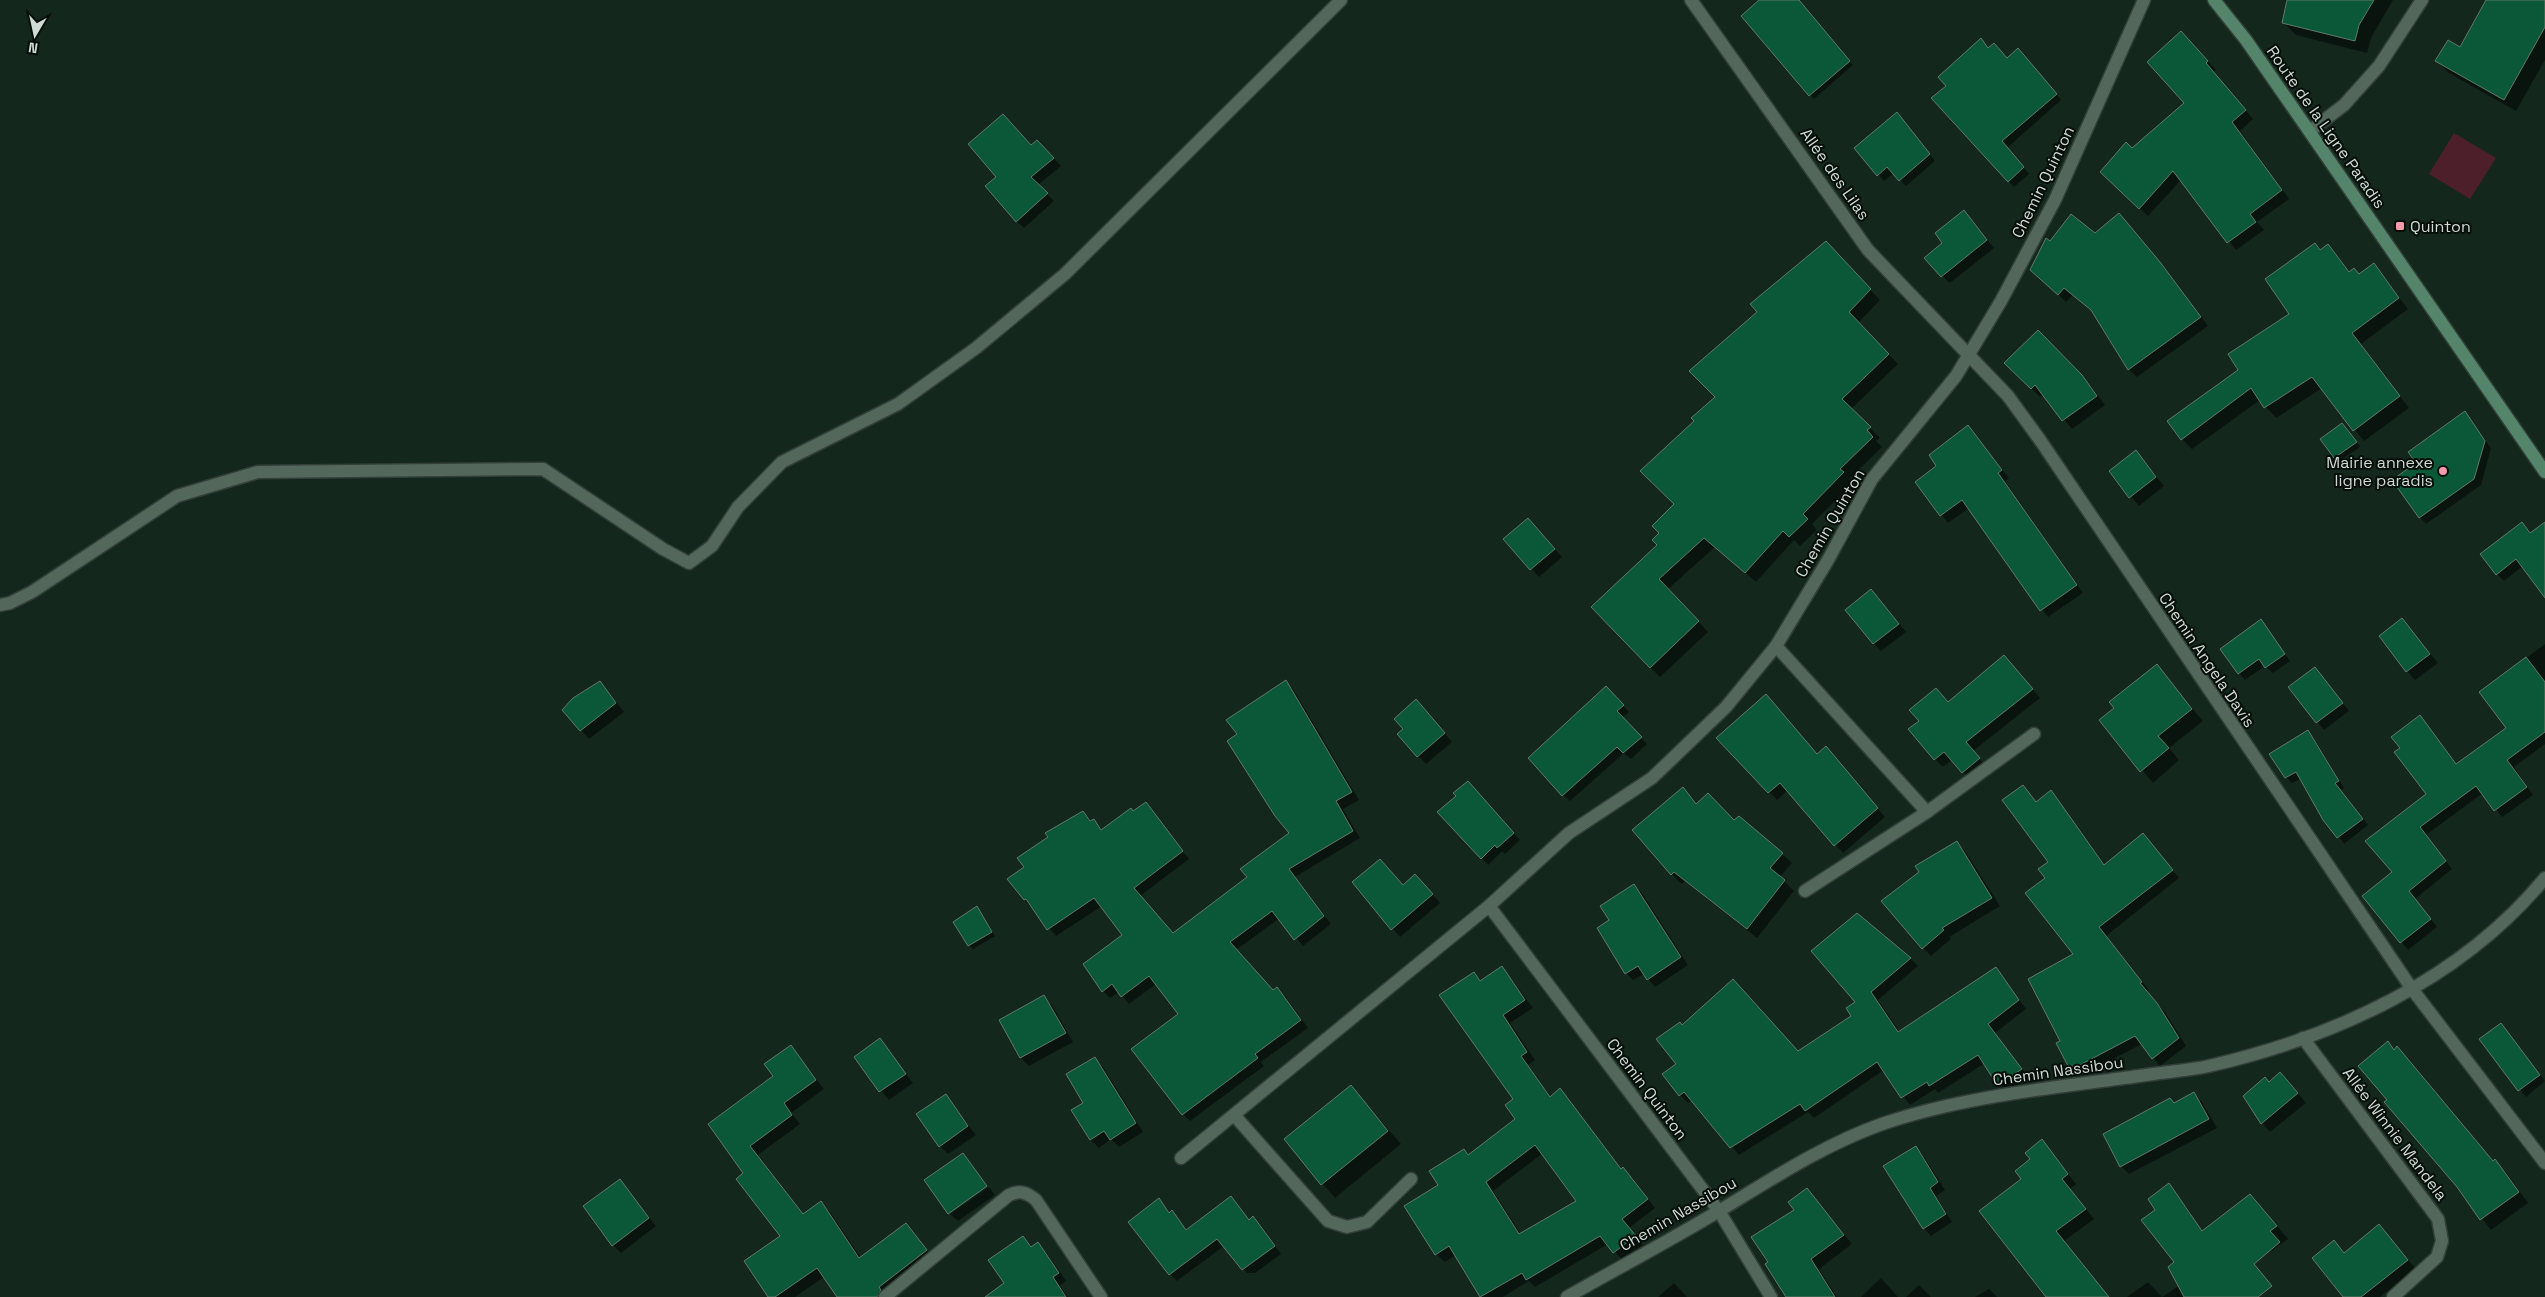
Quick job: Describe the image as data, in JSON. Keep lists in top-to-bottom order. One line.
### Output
{"streets":{"main road":["Route de la Ligne Paradis"],"street":["Allée des Lilas","Chemin Quinton","Chemin Angela Davis","Chemin Nassibou","Allée Winnie Mandela"]},"crossings":[["Allée des Lilas","Chemin Quinton"],["Allée des Lilas","Chemin Angela Davis"],["Chemin Quinton","Chemin Angela Davis"],["Chemin Quinton","Chemin Nassibou"],["Chemin Angela Davis","Chemin Nassibou"],["Chemin Nassibou","Allée Winnie Mandela"]],"places":{"transit":["Quinton"],"other":["Mairie annexe ligne paradis"]},"north":"bottom"}
